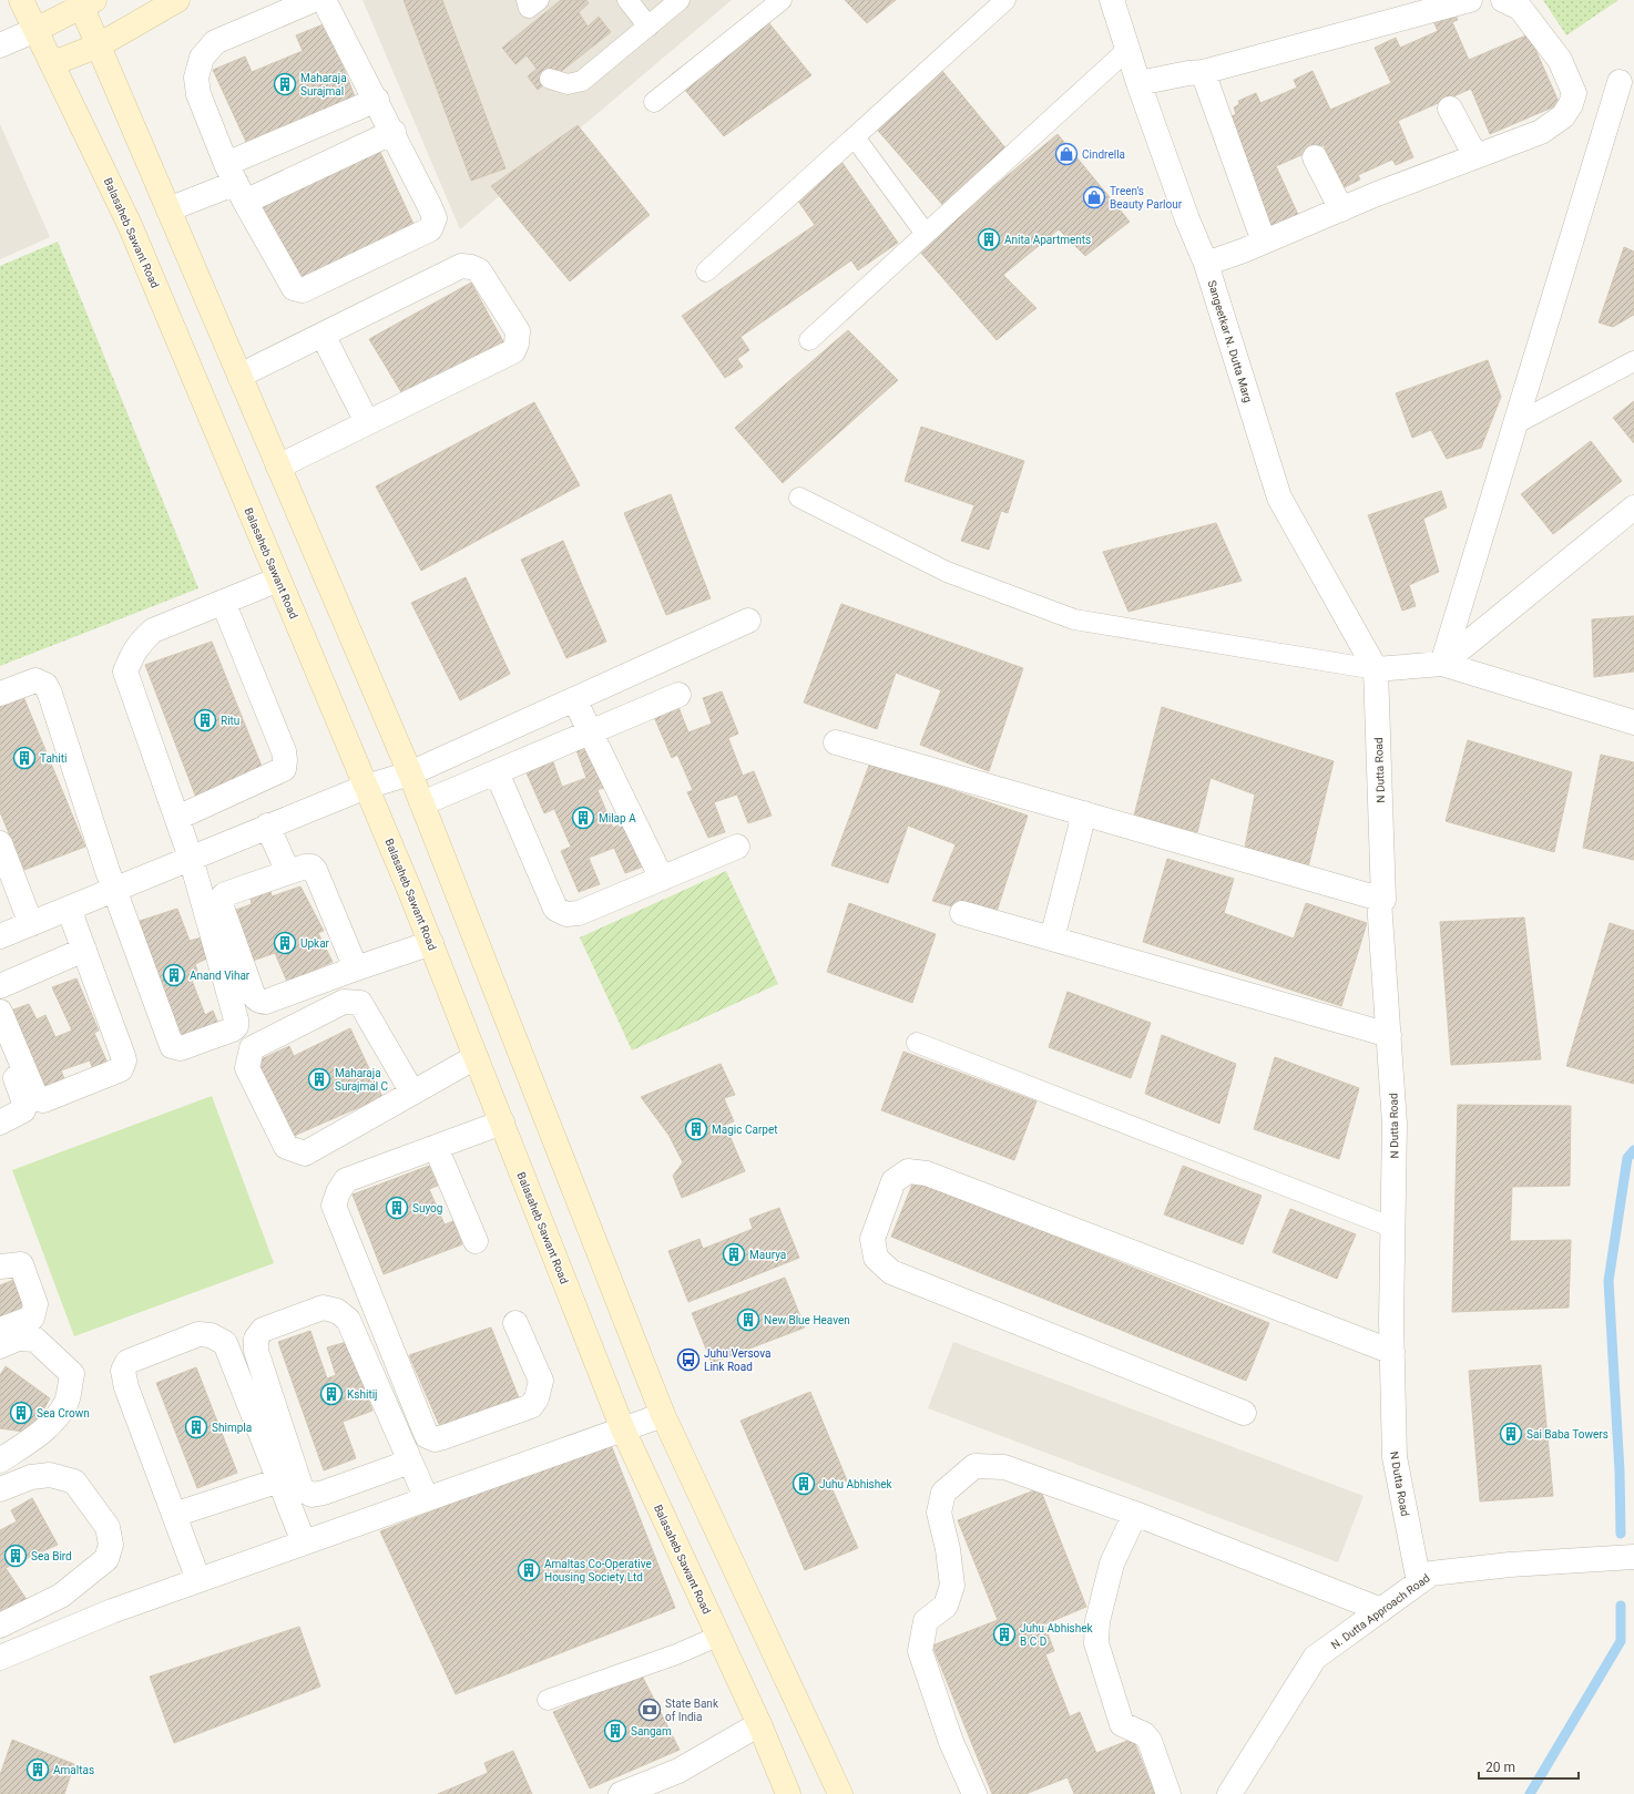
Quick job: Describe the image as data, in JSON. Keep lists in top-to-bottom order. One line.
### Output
{"streets":{"main road":["Balasaheb Sawant Road"],"street":["Sangeetkar N. Dutta Marg","N Dutta Road","N. Dutta Approach Road"]},"crossings":[["Sangeetkar N. Dutta Marg","N Dutta Road"],["N Dutta Road","N. Dutta Approach Road"]],"places":{"building":["Maharaja Surajmal","Anita Apartments","Ritu","Tahiti","Milap A","Upkar","Anand Vihar","Maharaja Surajmal C","Magic Carpet","Suyog","Maurya","New Blue Heaven","Kshitij","Sea Crown","Shimpla","Sai Baba Towers","Juhu Abhishek","Sea Bird","Amaltas Co-Operative Housing Society Ltd","Juhu Abhishek B C D","Sangam","Amaltas"],"shop":["Cindrella","Treen's Beauty Parlour"],"bus stop":["Juhu Versova Link Road"],"bank":["State Bank of India"]},"scale_bar":"20 m"}
